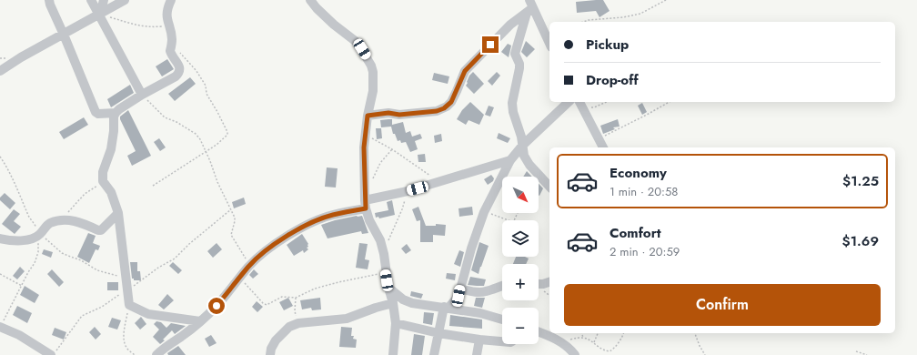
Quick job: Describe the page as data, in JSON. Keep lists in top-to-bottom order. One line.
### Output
{"north":"bottom right","page":{"banner":["Pickup","Drop-off"],"list":[{"name":"Economy","note":"1 min · 20:58","value":"$1.25"},{"name":"Comfort","note":"2 min · 20:59","value":"$1.69"}],"map_buttons":["+","−"],"buttons":"Confirm"}}
